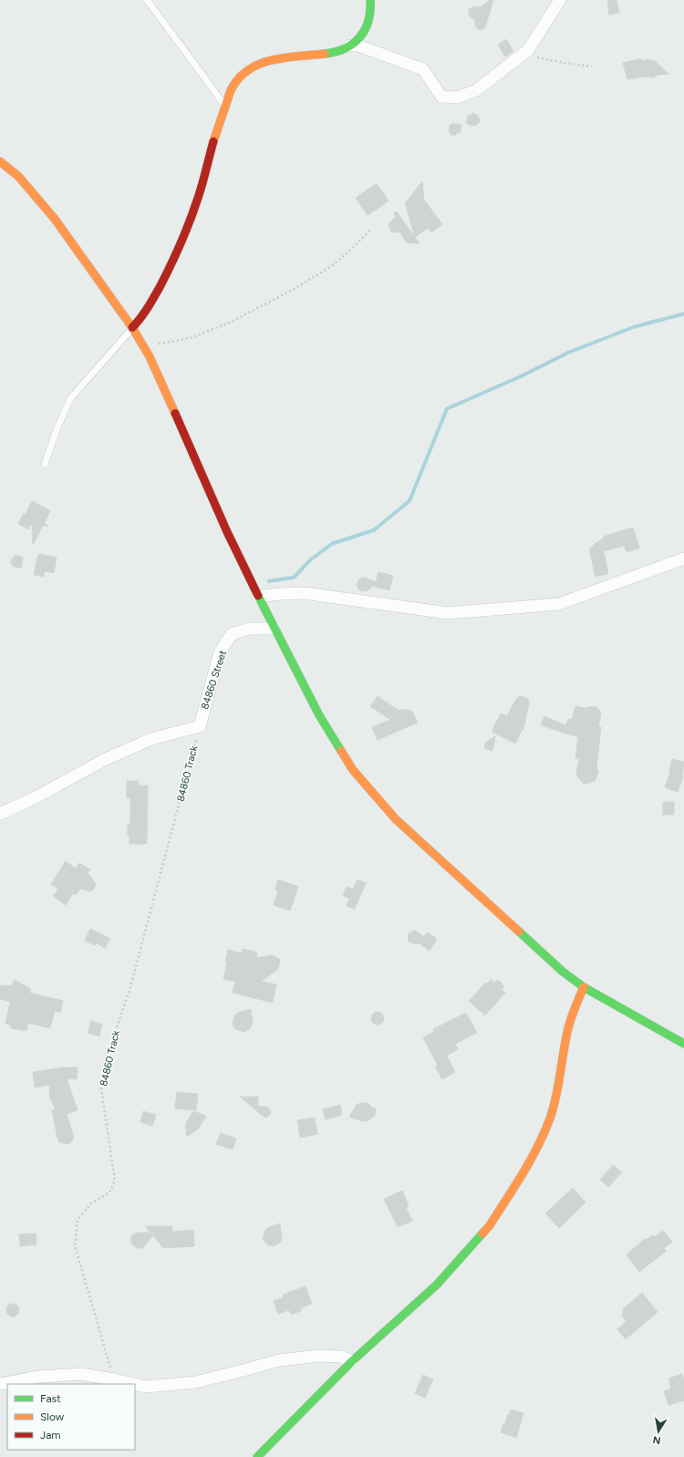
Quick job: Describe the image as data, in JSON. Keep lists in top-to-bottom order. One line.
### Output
{"streets":{"street":["84860 Street"],"path":["84860 Track"]},"crossings":[["84860 Street","84860 Track"]],"legend":["Fast","Slow","Jam"],"north":"bottom"}
